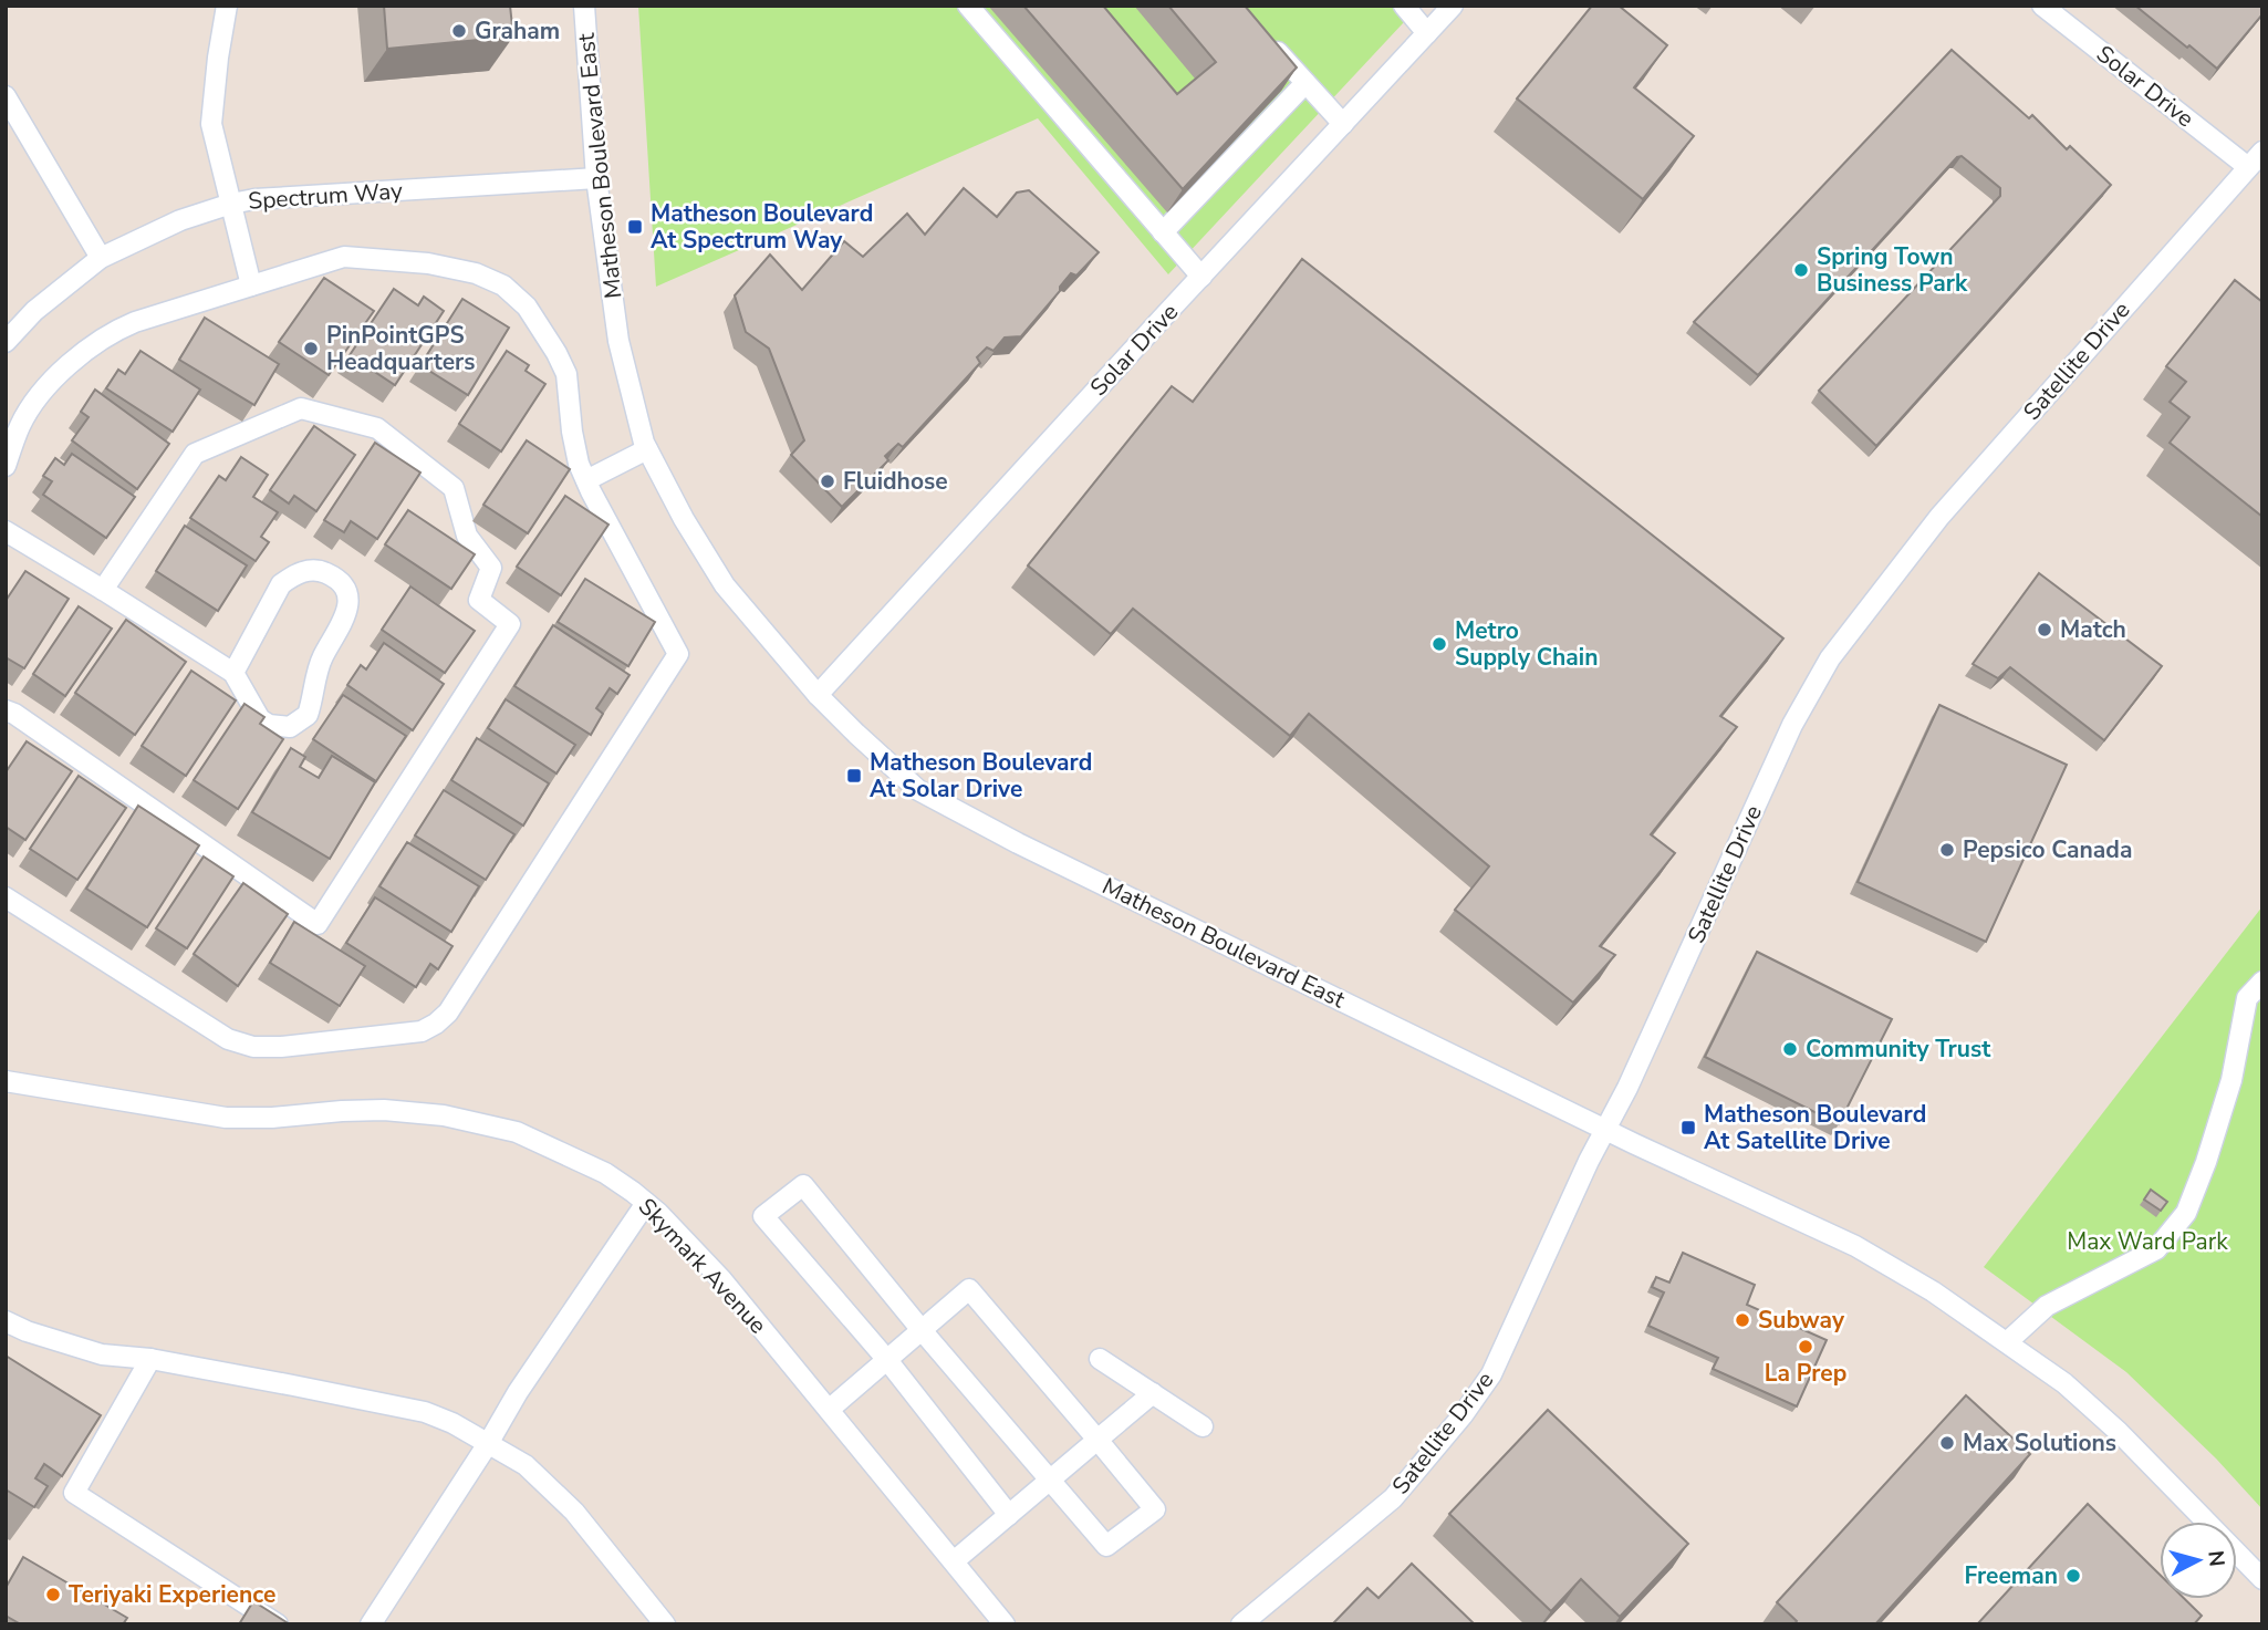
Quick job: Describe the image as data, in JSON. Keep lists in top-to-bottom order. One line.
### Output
{"streets":{"street":["Solar Drive","Matheson Boulevard East","Spectrum Way","Satellite Drive","Skymark Avenue"]},"crossings":[["Solar Drive","Matheson Boulevard East"],["Solar Drive","Satellite Drive"],["Matheson Boulevard East","Spectrum Way"],["Matheson Boulevard East","Satellite Drive"]],"parks":["Max Ward Park"],"places":{"other":["Graham","Spring Town Business Park","PinPointGPS Headquarters","Fluidhose","Match","Metro Supply Chain","Pepsico Canada","Community Trust","Subway","La Prep","Max Solutions","Freeman","Teriyaki Experience"],"transit":["Matheson Boulevard At Spectrum Way","Matheson Boulevard At Solar Drive","Matheson Boulevard At Satellite Drive"]},"north":"right"}
